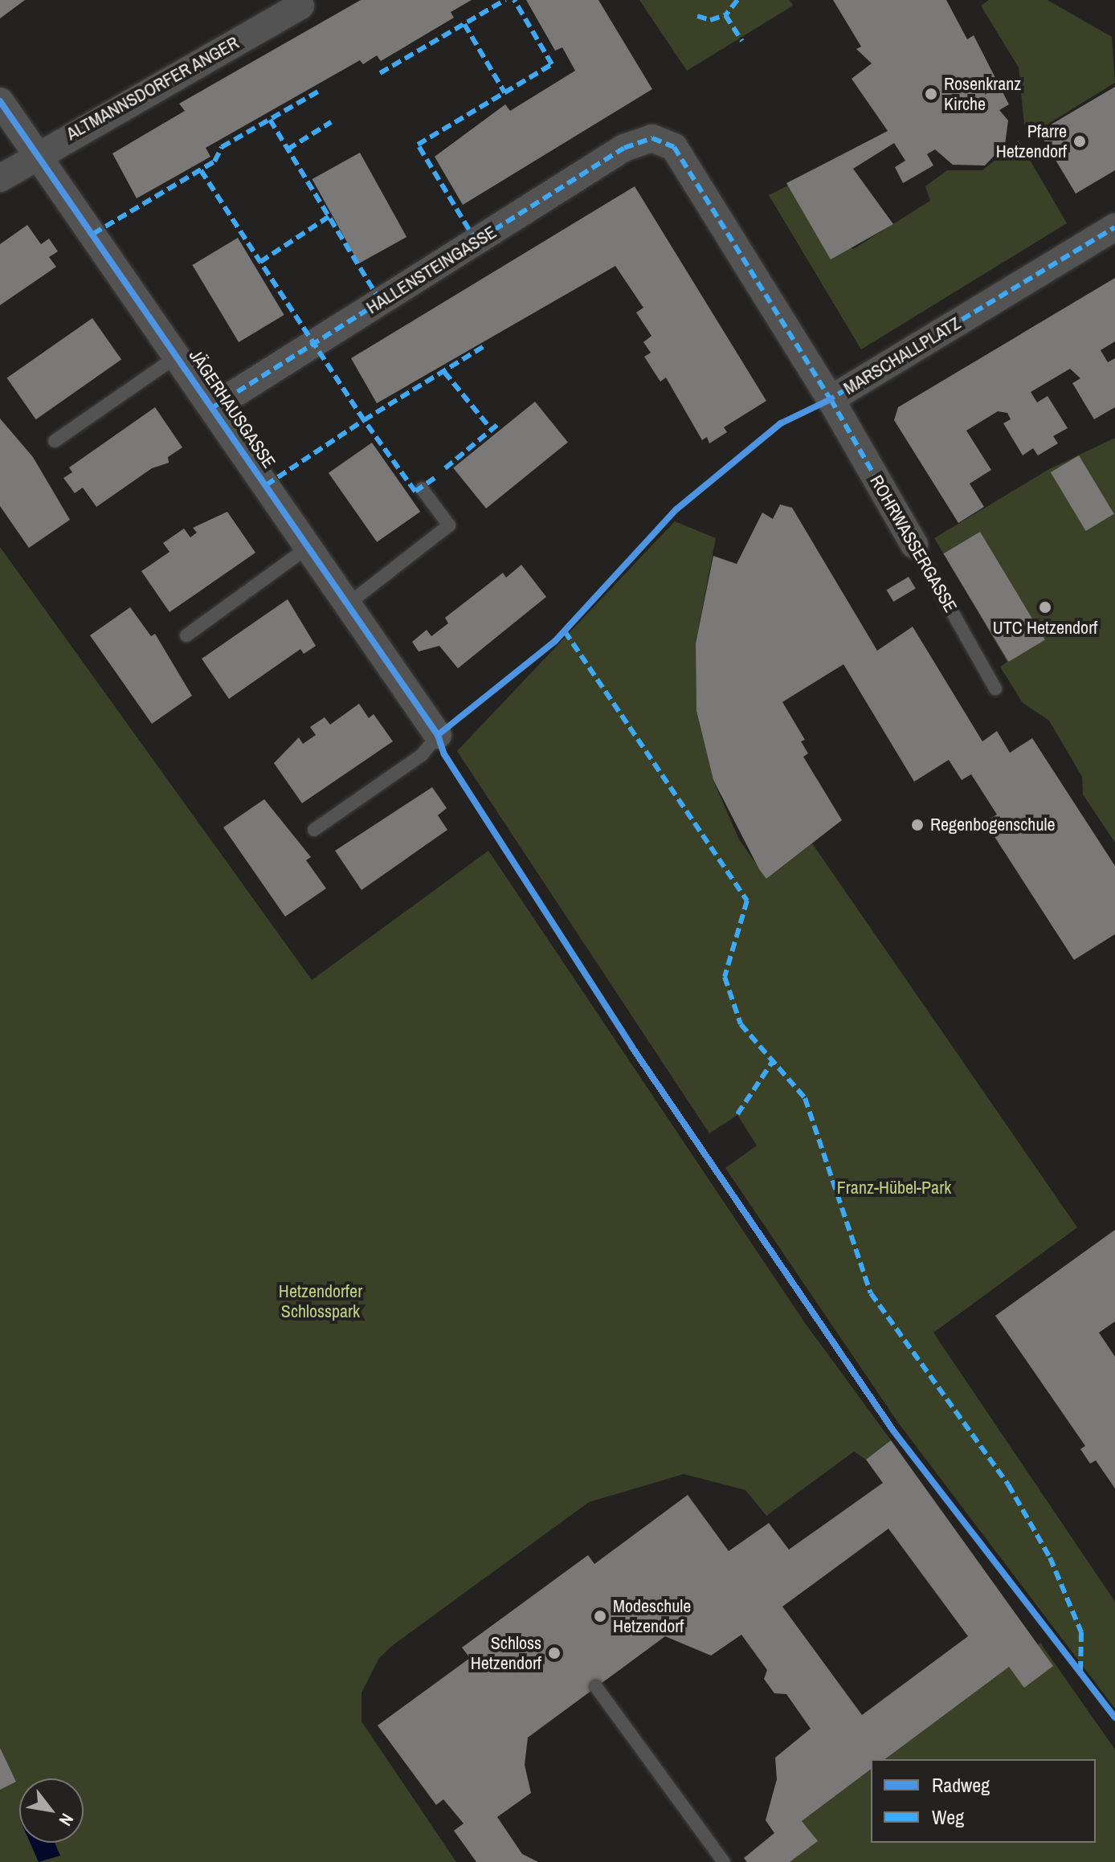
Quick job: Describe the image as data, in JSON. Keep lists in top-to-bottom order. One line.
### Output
{"streets":{"street":["ALTMANNSDORFER ANGER","HALLENSTEINGASSE","MARSCHALLPLATZ","JÄGERHAUSGASSE","ROHRWASSERGASSE"]},"crossings":[["ALTMANNSDORFER ANGER","JÄGERHAUSGASSE"],["HALLENSTEINGASSE","MARSCHALLPLATZ"],["HALLENSTEINGASSE","JÄGERHAUSGASSE"],["MARSCHALLPLATZ","ROHRWASSERGASSE"]],"parks":["Franz-Hübel-Park","Hetzendorfer Schlosspark"],"places":["Rosenkranz Kirche","Pfarre Hetzendorf","UTC Hetzendorf","Regenbogenschule","Modeschule Hetzendorf","Schloss Hetzendorf"],"legend":["Radweg","Weg"],"north":"bottom right"}
